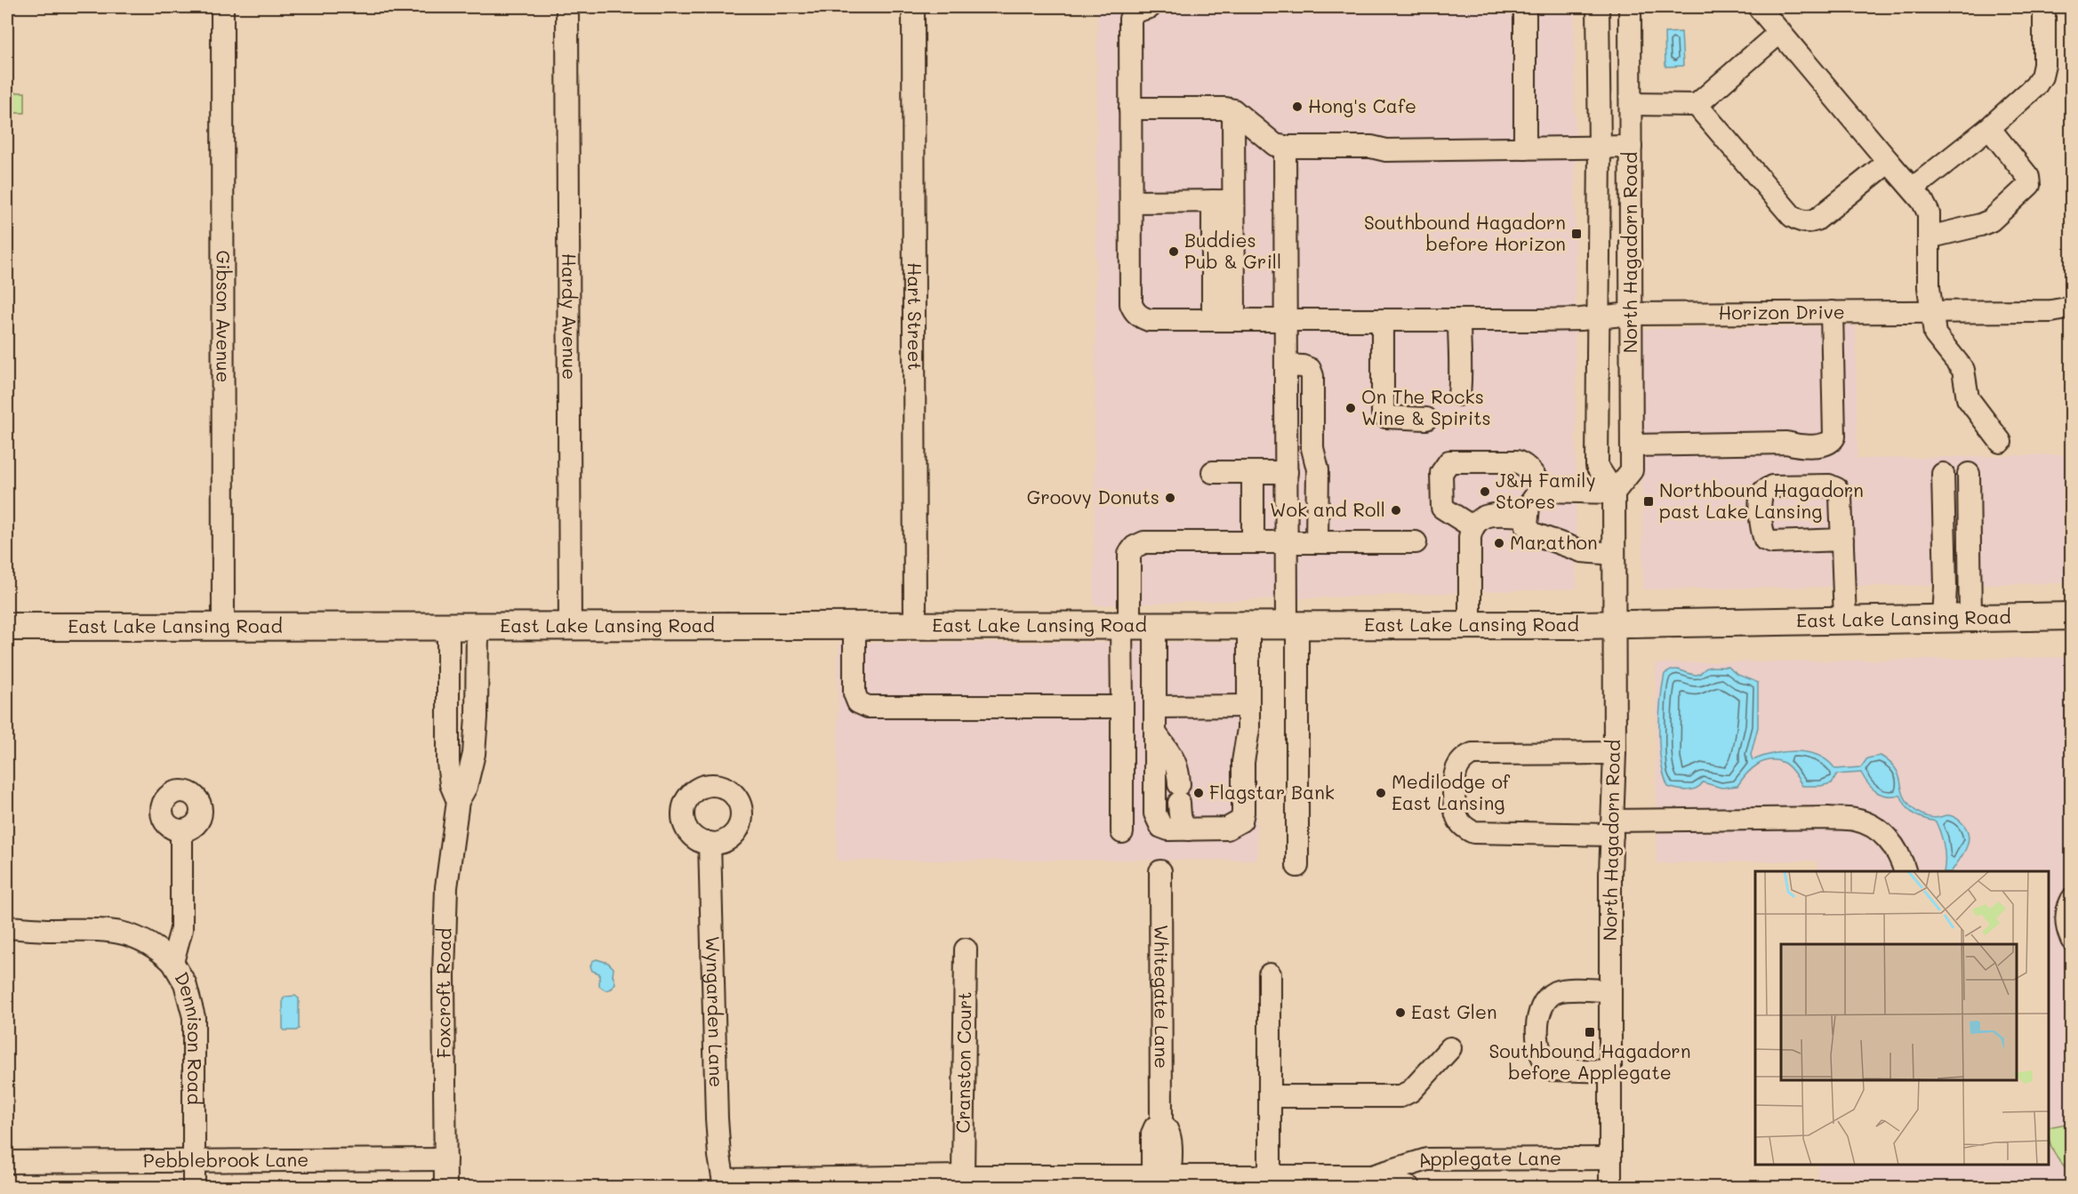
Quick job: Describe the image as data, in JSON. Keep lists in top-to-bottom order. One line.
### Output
{"streets":{"main road":["East Lake Lansing Road"],"street":["North Hagadorn Road","Horizon Drive","Hart Street","Gibson Avenue","Hardy Avenue","Foxcroft Road","Whitegate Lane","Wyngarden Lane","Dennison Road","Cranston Court","Pebblebrook Lane","Applegate Lane"]},"crossings":[["North Hagadorn Road","Horizon Drive"],["North Hagadorn Road","East Lake Lansing Road"],["North Hagadorn Road","Applegate Lane"],["Hart Street","East Lake Lansing Road"],["Gibson Avenue","East Lake Lansing Road"],["Hardy Avenue","East Lake Lansing Road"],["East Lake Lansing Road","Foxcroft Road"],["Foxcroft Road","Pebblebrook Lane"],["Whitegate Lane","Applegate Lane"],["Wyngarden Lane","Applegate Lane"],["Dennison Road","Pebblebrook Lane"],["Cranston Court","Applegate Lane"]],"places":{"other":["Hong's Cafe","Buddies Pub & Grill","On The Rocks Wine & Spirits","J&H Family Stores","Groovy Donuts","Wok and Roll","Marathon","Flagstar Bank","Medilodge of East Lansing","East Glen"],"transit":["Southbound Hagadorn before Horizon","Northbound Hagadorn past Lake Lansing","Southbound Hagadorn before Applegate"]}}
